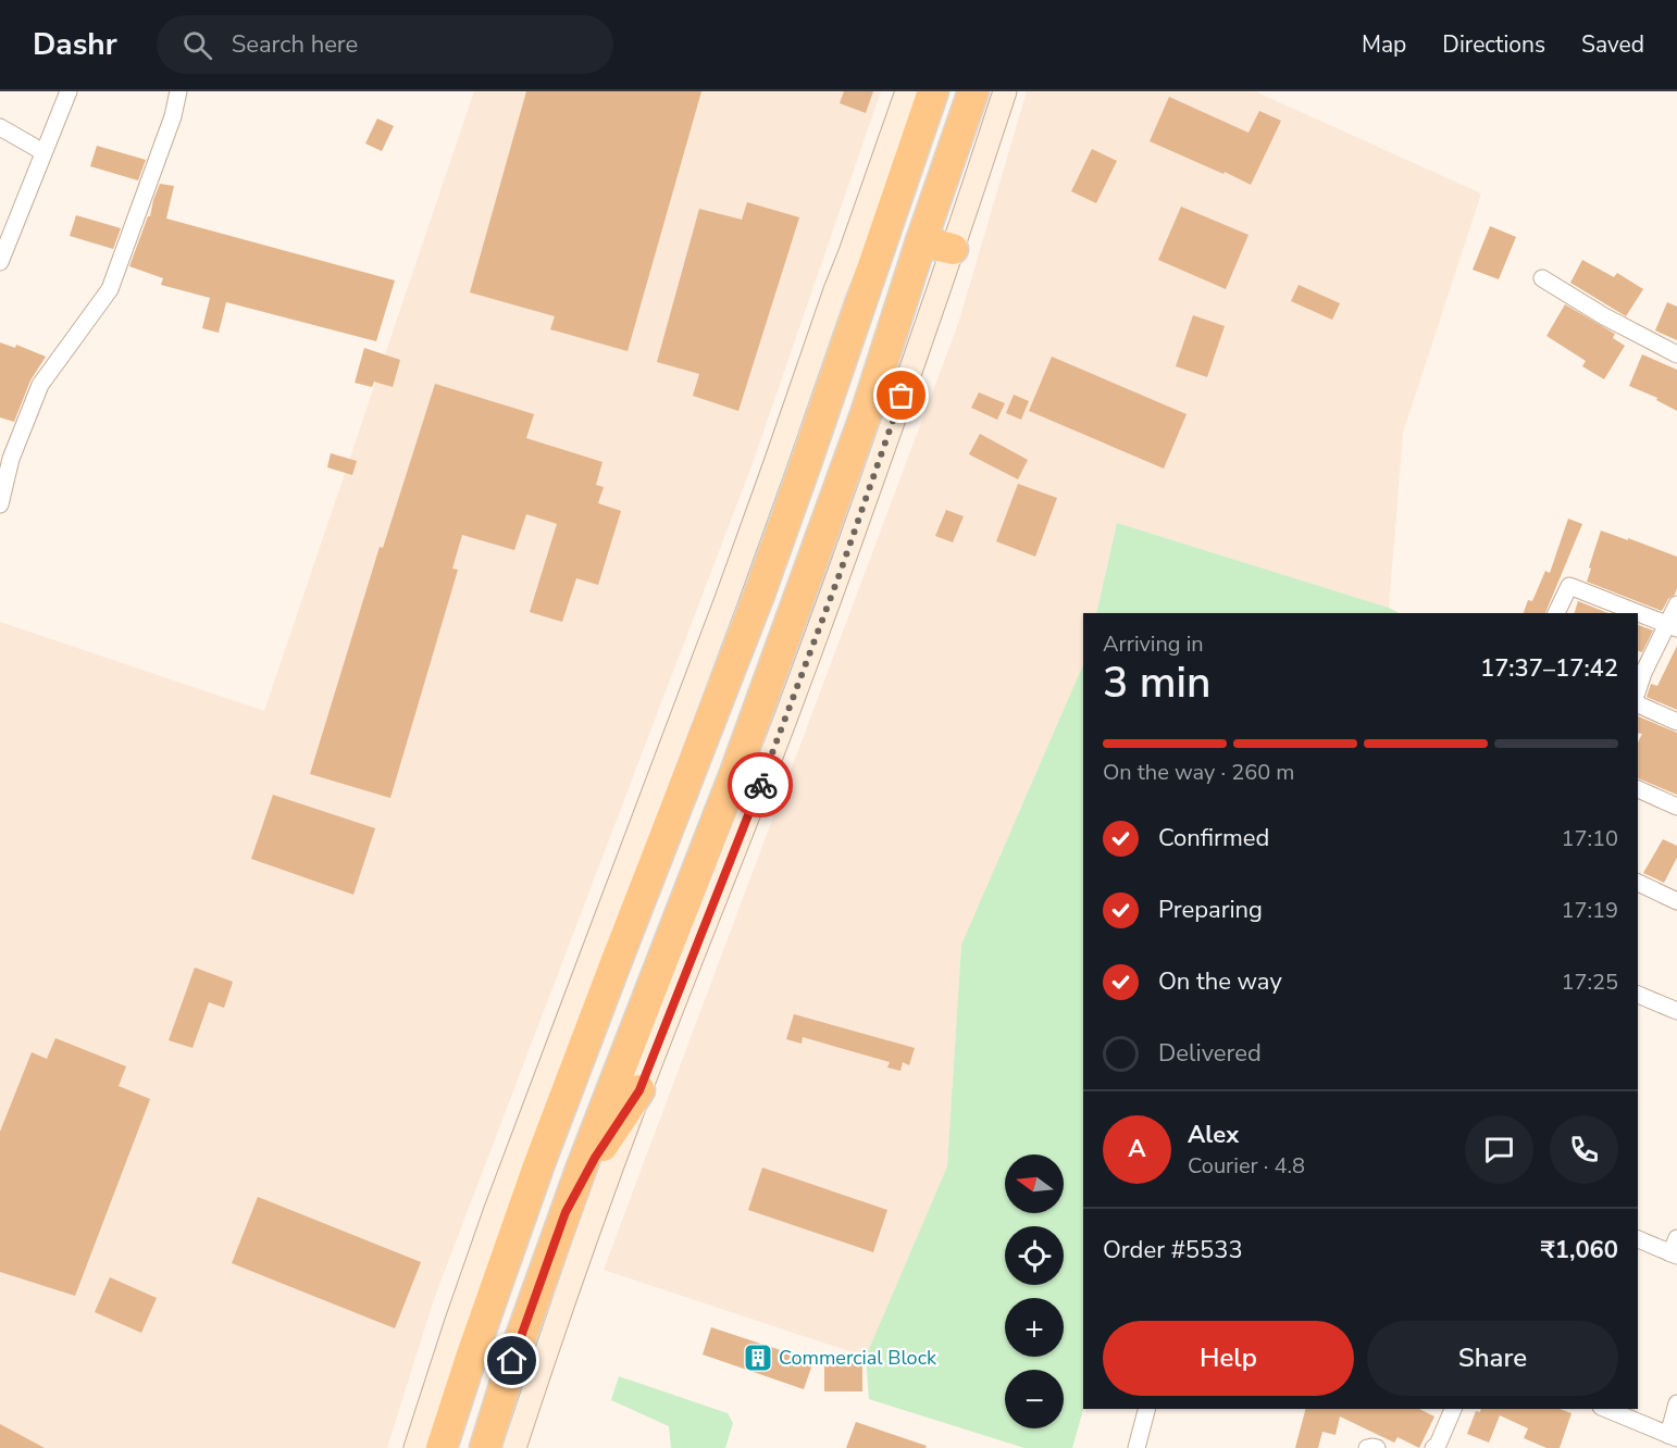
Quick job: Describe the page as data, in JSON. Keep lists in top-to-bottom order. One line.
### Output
{"places":{"building":["Commercial Block"]},"north":"left","page":{"header":"Dashr","search":"Search here","nav":["Map","Directions","Saved"],"heading":["3 min","Arriving in","17:37–17:42"],"panel":["Alex","Courier · 4.8","Order #5533","₹1,060"],"bar":"On the way · 260 m","list":[["Confirmed","17:10"],["Preparing","17:19"],["On the way","17:25"],"Delivered"],"round":"A","map_buttons":["+","−"],"buttons":["Help","Share"]}}
